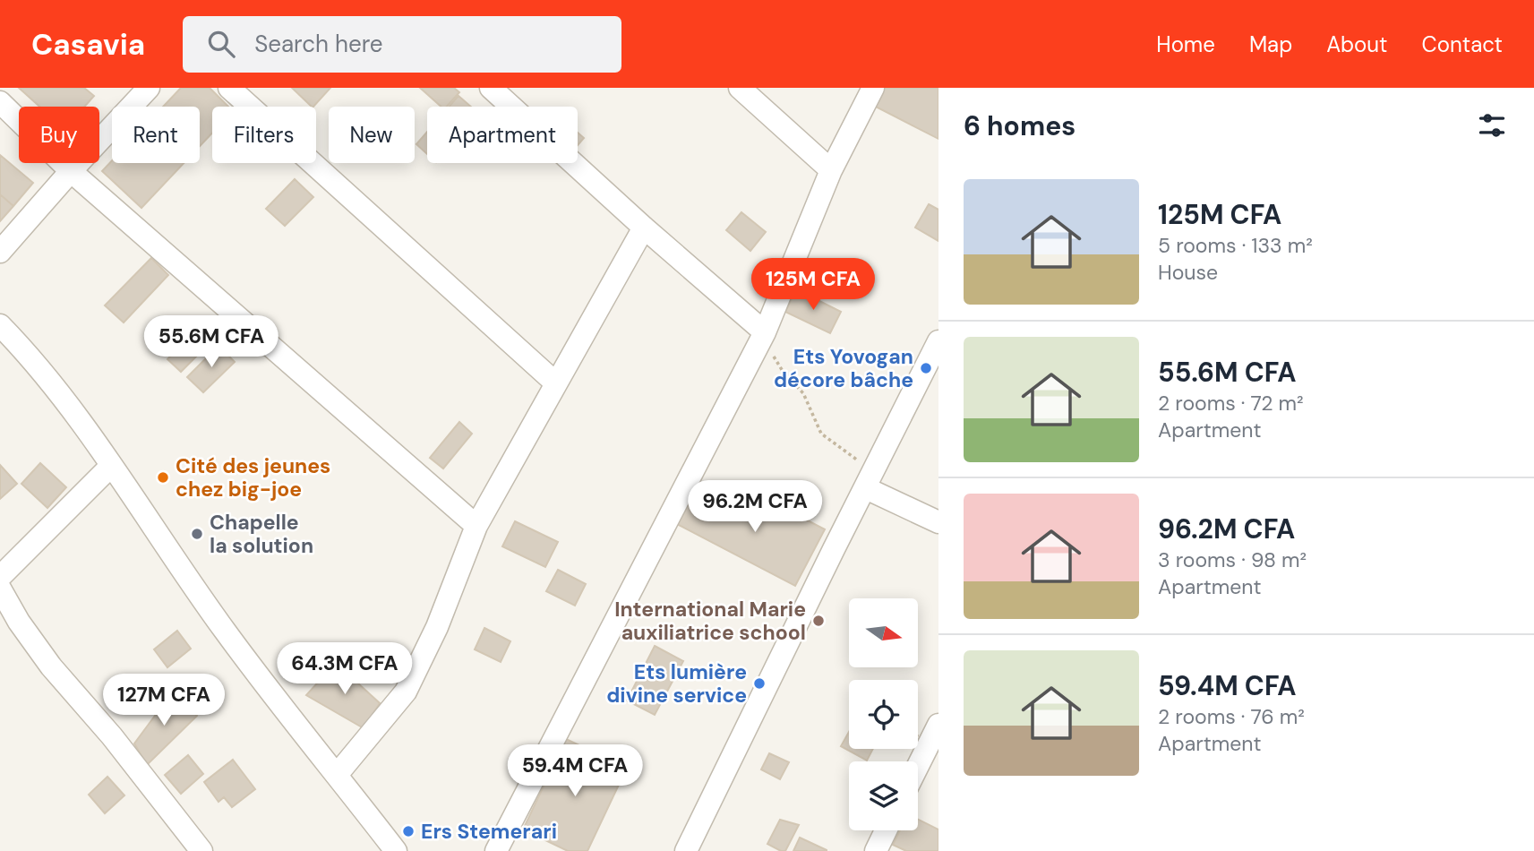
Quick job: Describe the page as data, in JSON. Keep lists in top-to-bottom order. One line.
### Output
{"places":["Ets Yovogan décore bâche","Cité des jeunes chez big-joe","Chapelle la solution","International Marie auxiliatrice school","Ets lumière divine service","Ers Stemerari"],"north":"right","page":{"header":"Casavia","search":"Search here","nav":["Home","Map","About","Contact"],"heading":"6 homes","chip":["Buy","Rent","Filters","New","Apartment"],"list":[{"name":"125M CFA","note":"5 rooms · 133 m² · House"},{"name":"55.6M CFA","note":"2 rooms · 72 m² · Apartment"},{"name":"96.2M CFA","note":"3 rooms · 98 m² · Apartment"},{"name":"59.4M CFA","note":"2 rooms · 76 m² · Apartment"}],"price":["125M CFA","55.6M CFA","96.2M CFA","64.3M CFA","127M CFA","59.4M CFA"]}}
